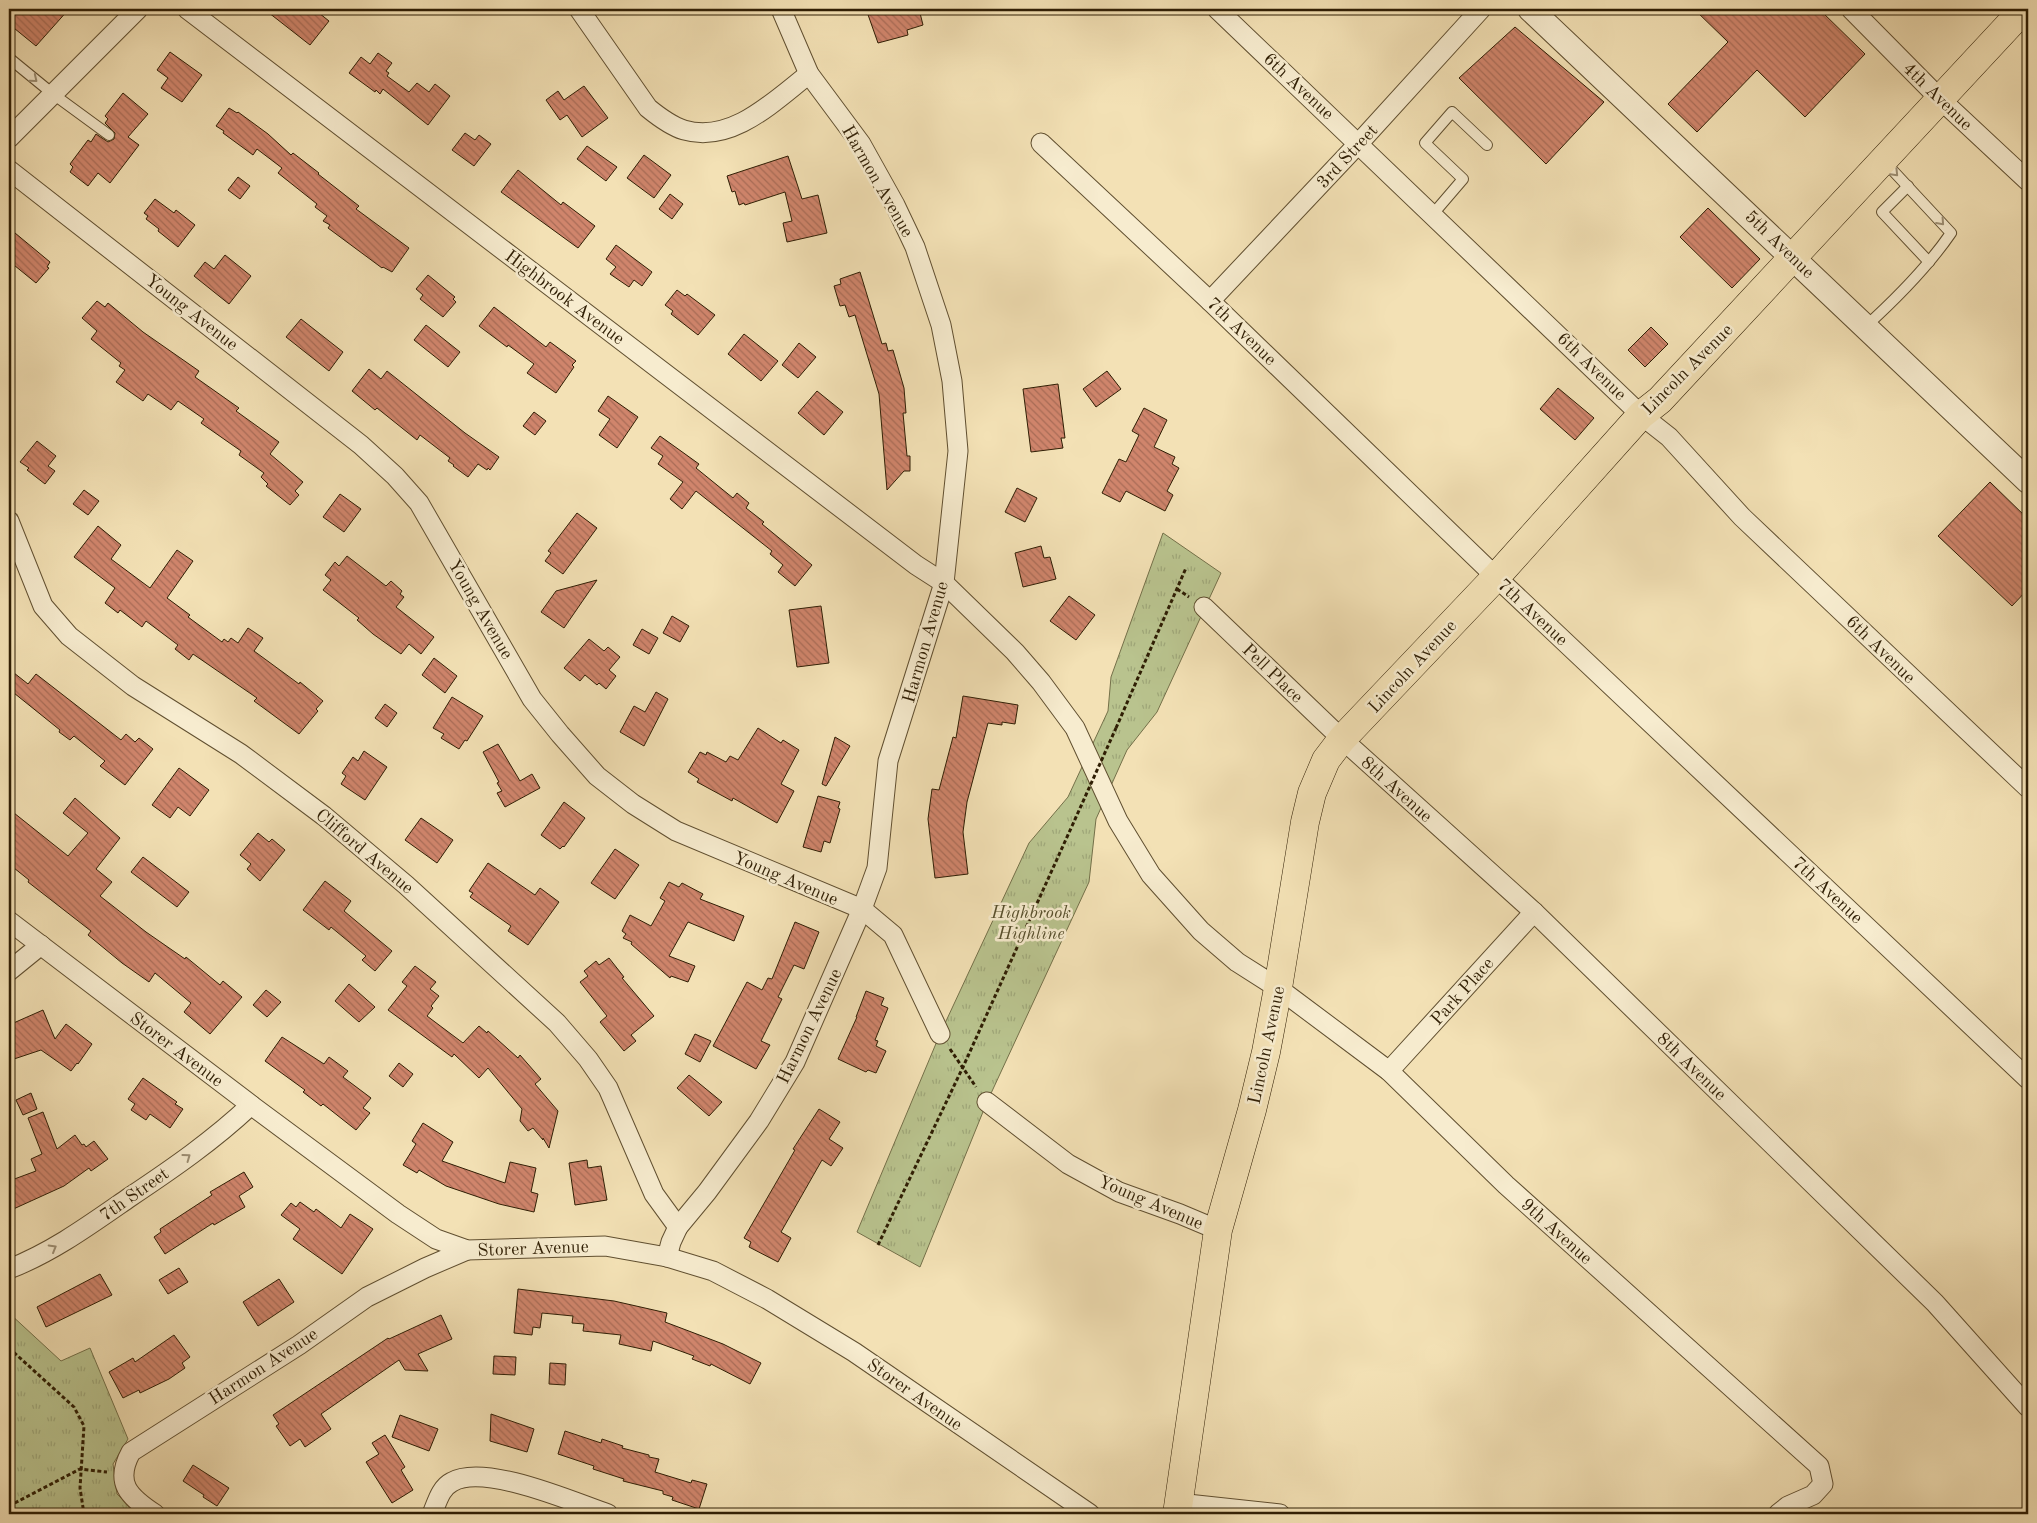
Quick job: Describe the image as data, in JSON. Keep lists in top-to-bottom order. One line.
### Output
{"streets":{"main road":["Lincoln Avenue"],"street":["6th Avenue","4th Avenue","3rd Street","Harmon Avenue","5th Avenue","Highbrook Avenue","Young Avenue","7th Avenue","Pell Place","8th Avenue","Clifford Avenue","Park Place","Storer Avenue","7th Street","9th Avenue"]},"crossings":[["6th Avenue","3rd Street"],["6th Avenue","Lincoln Avenue"],["4th Avenue","Lincoln Avenue"],["3rd Street","7th Avenue"],["Harmon Avenue","Highbrook Avenue"],["Harmon Avenue","Young Avenue"],["Harmon Avenue","Clifford Avenue"],["Harmon Avenue","Storer Avenue"],["5th Avenue","Lincoln Avenue"],["Highbrook Avenue","Lincoln Avenue"],["Highbrook Avenue","9th Avenue"],["Young Avenue","Lincoln Avenue"],["7th Avenue","Lincoln Avenue"],["Lincoln Avenue","Pell Place"],["Lincoln Avenue","8th Avenue"],["Lincoln Avenue","9th Avenue"],["Pell Place","8th Avenue"],["8th Avenue","Park Place"],["Park Place","9th Avenue"],["Storer Avenue","7th Street"]],"one_way":["7th Street"],"parks":["Highbrook Highline"]}
